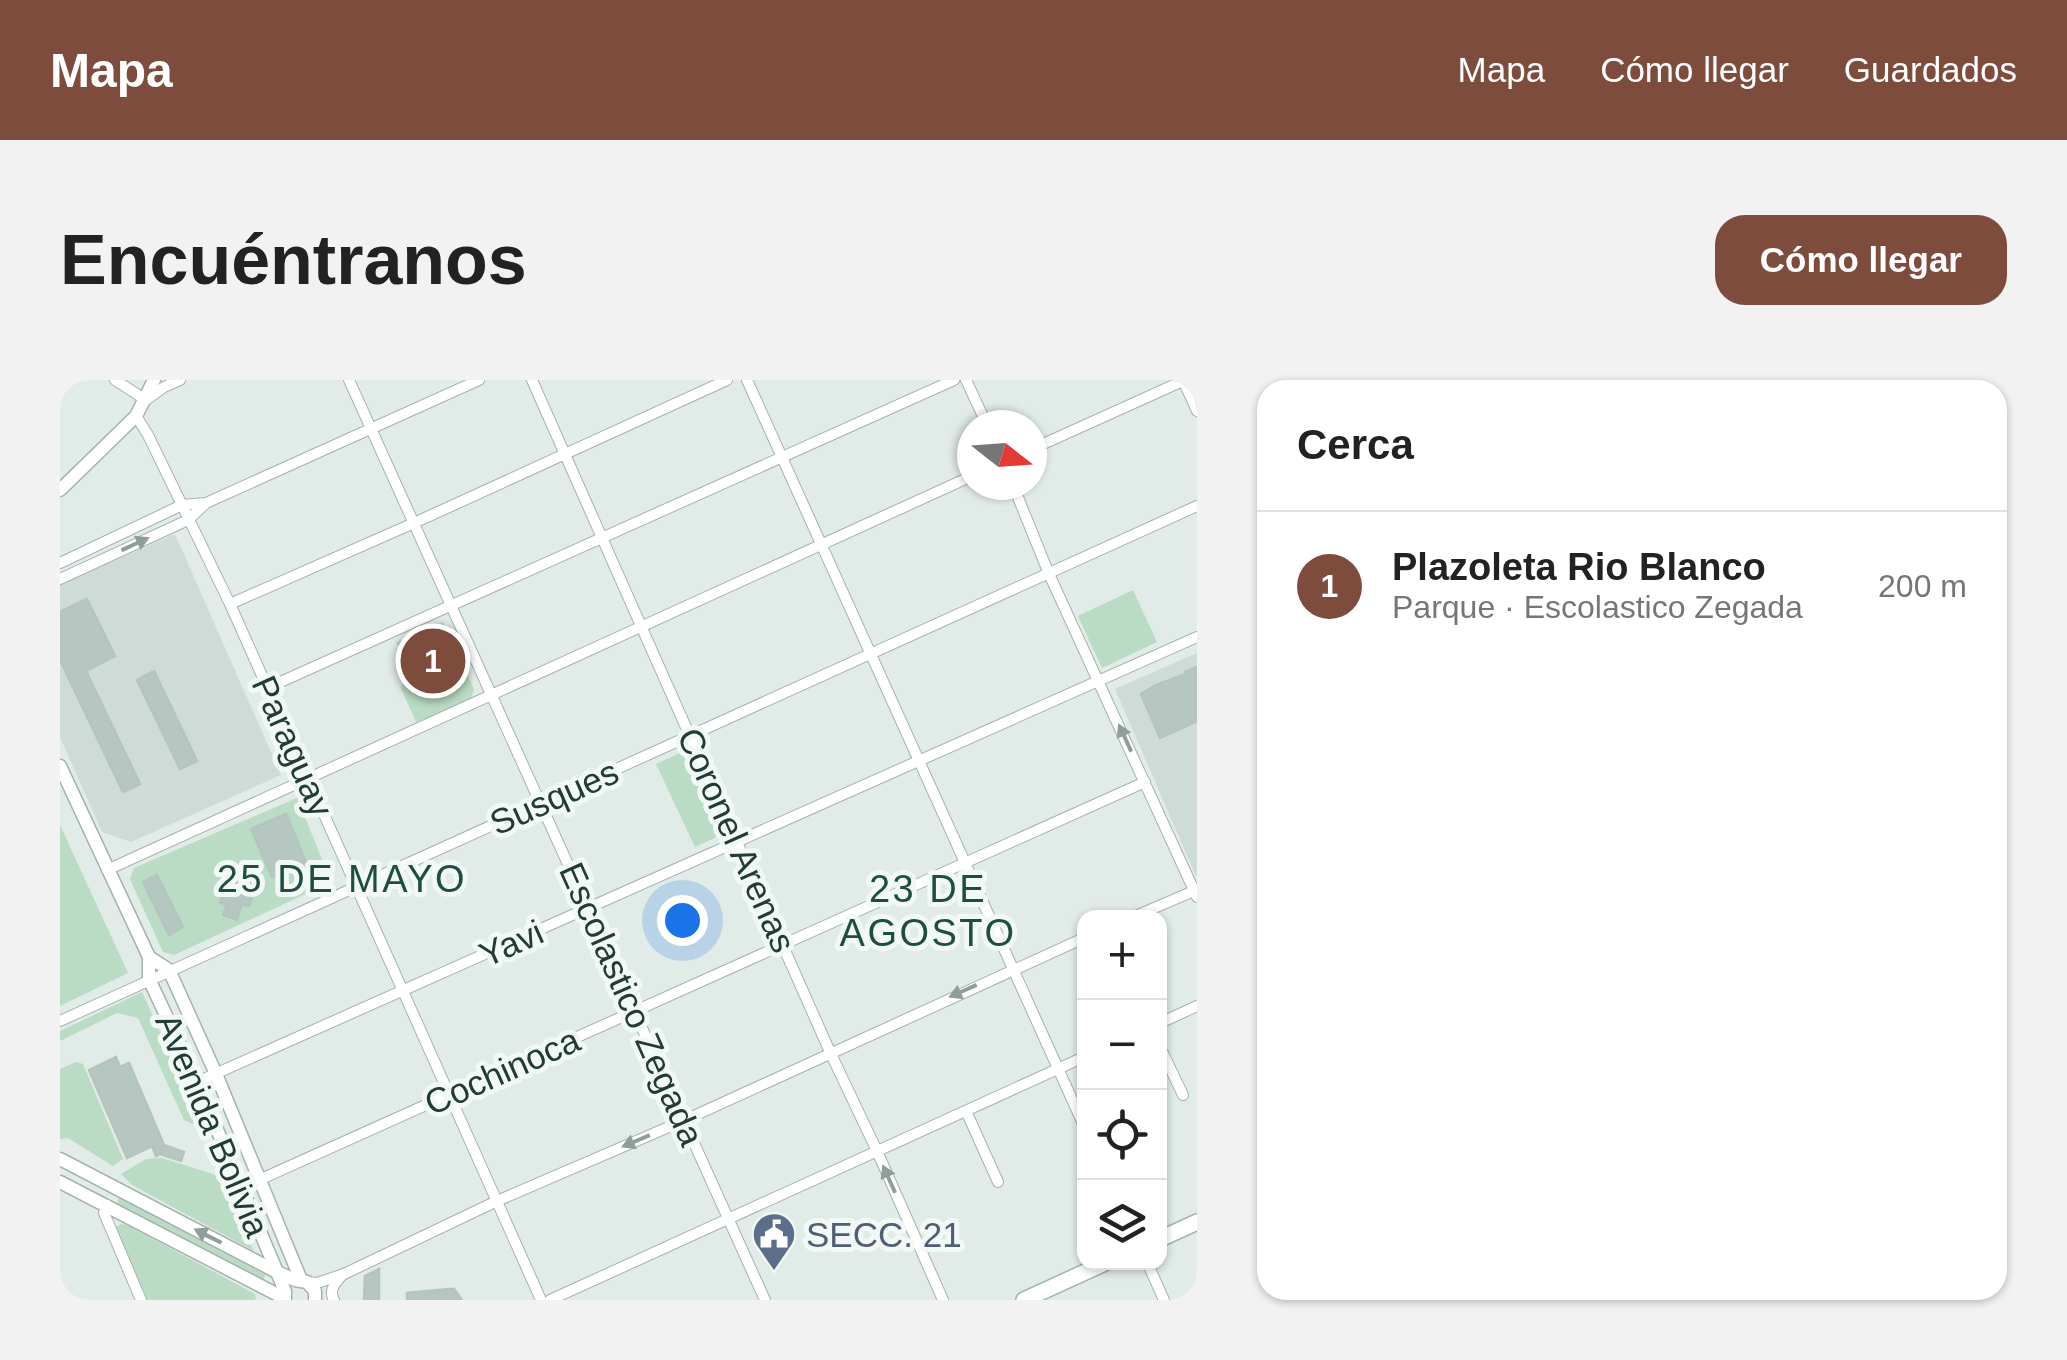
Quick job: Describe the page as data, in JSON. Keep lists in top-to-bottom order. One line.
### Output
{"streets":{"street":["Paraguay","Susques","Coronel Arenas","Yavi","Escolastico Zegada","Cochinoca","Avenida Bolivia"]},"crossings":[["Paraguay","Susques"],["Paraguay","Yavi"],["Paraguay","Cochinoca"],["Susques","Coronel Arenas"],["Susques","Escolastico Zegada"],["Susques","Avenida Bolivia"],["Coronel Arenas","Yavi"],["Coronel Arenas","Cochinoca"],["Yavi","Escolastico Zegada"],["Yavi","Avenida Bolivia"],["Escolastico Zegada","Cochinoca"],["Cochinoca","Avenida Bolivia"]],"districts":["25 DE MAYO","23 DE AGOSTO"],"places":{"public building":["SECC. 21"]},"north":"right","page":{"header":"Mapa","nav":["Mapa","Cómo llegar","Guardados"],"buttons":"Cómo llegar","title":"Encuéntranos","heading":"Cerca","list":[{"mark":"1","name":"Plazoleta Rio Blanco","note":"Parque · Escolastico Zegada","value":"200 m"}],"pins":"1","map_buttons":["+","−"]}}
